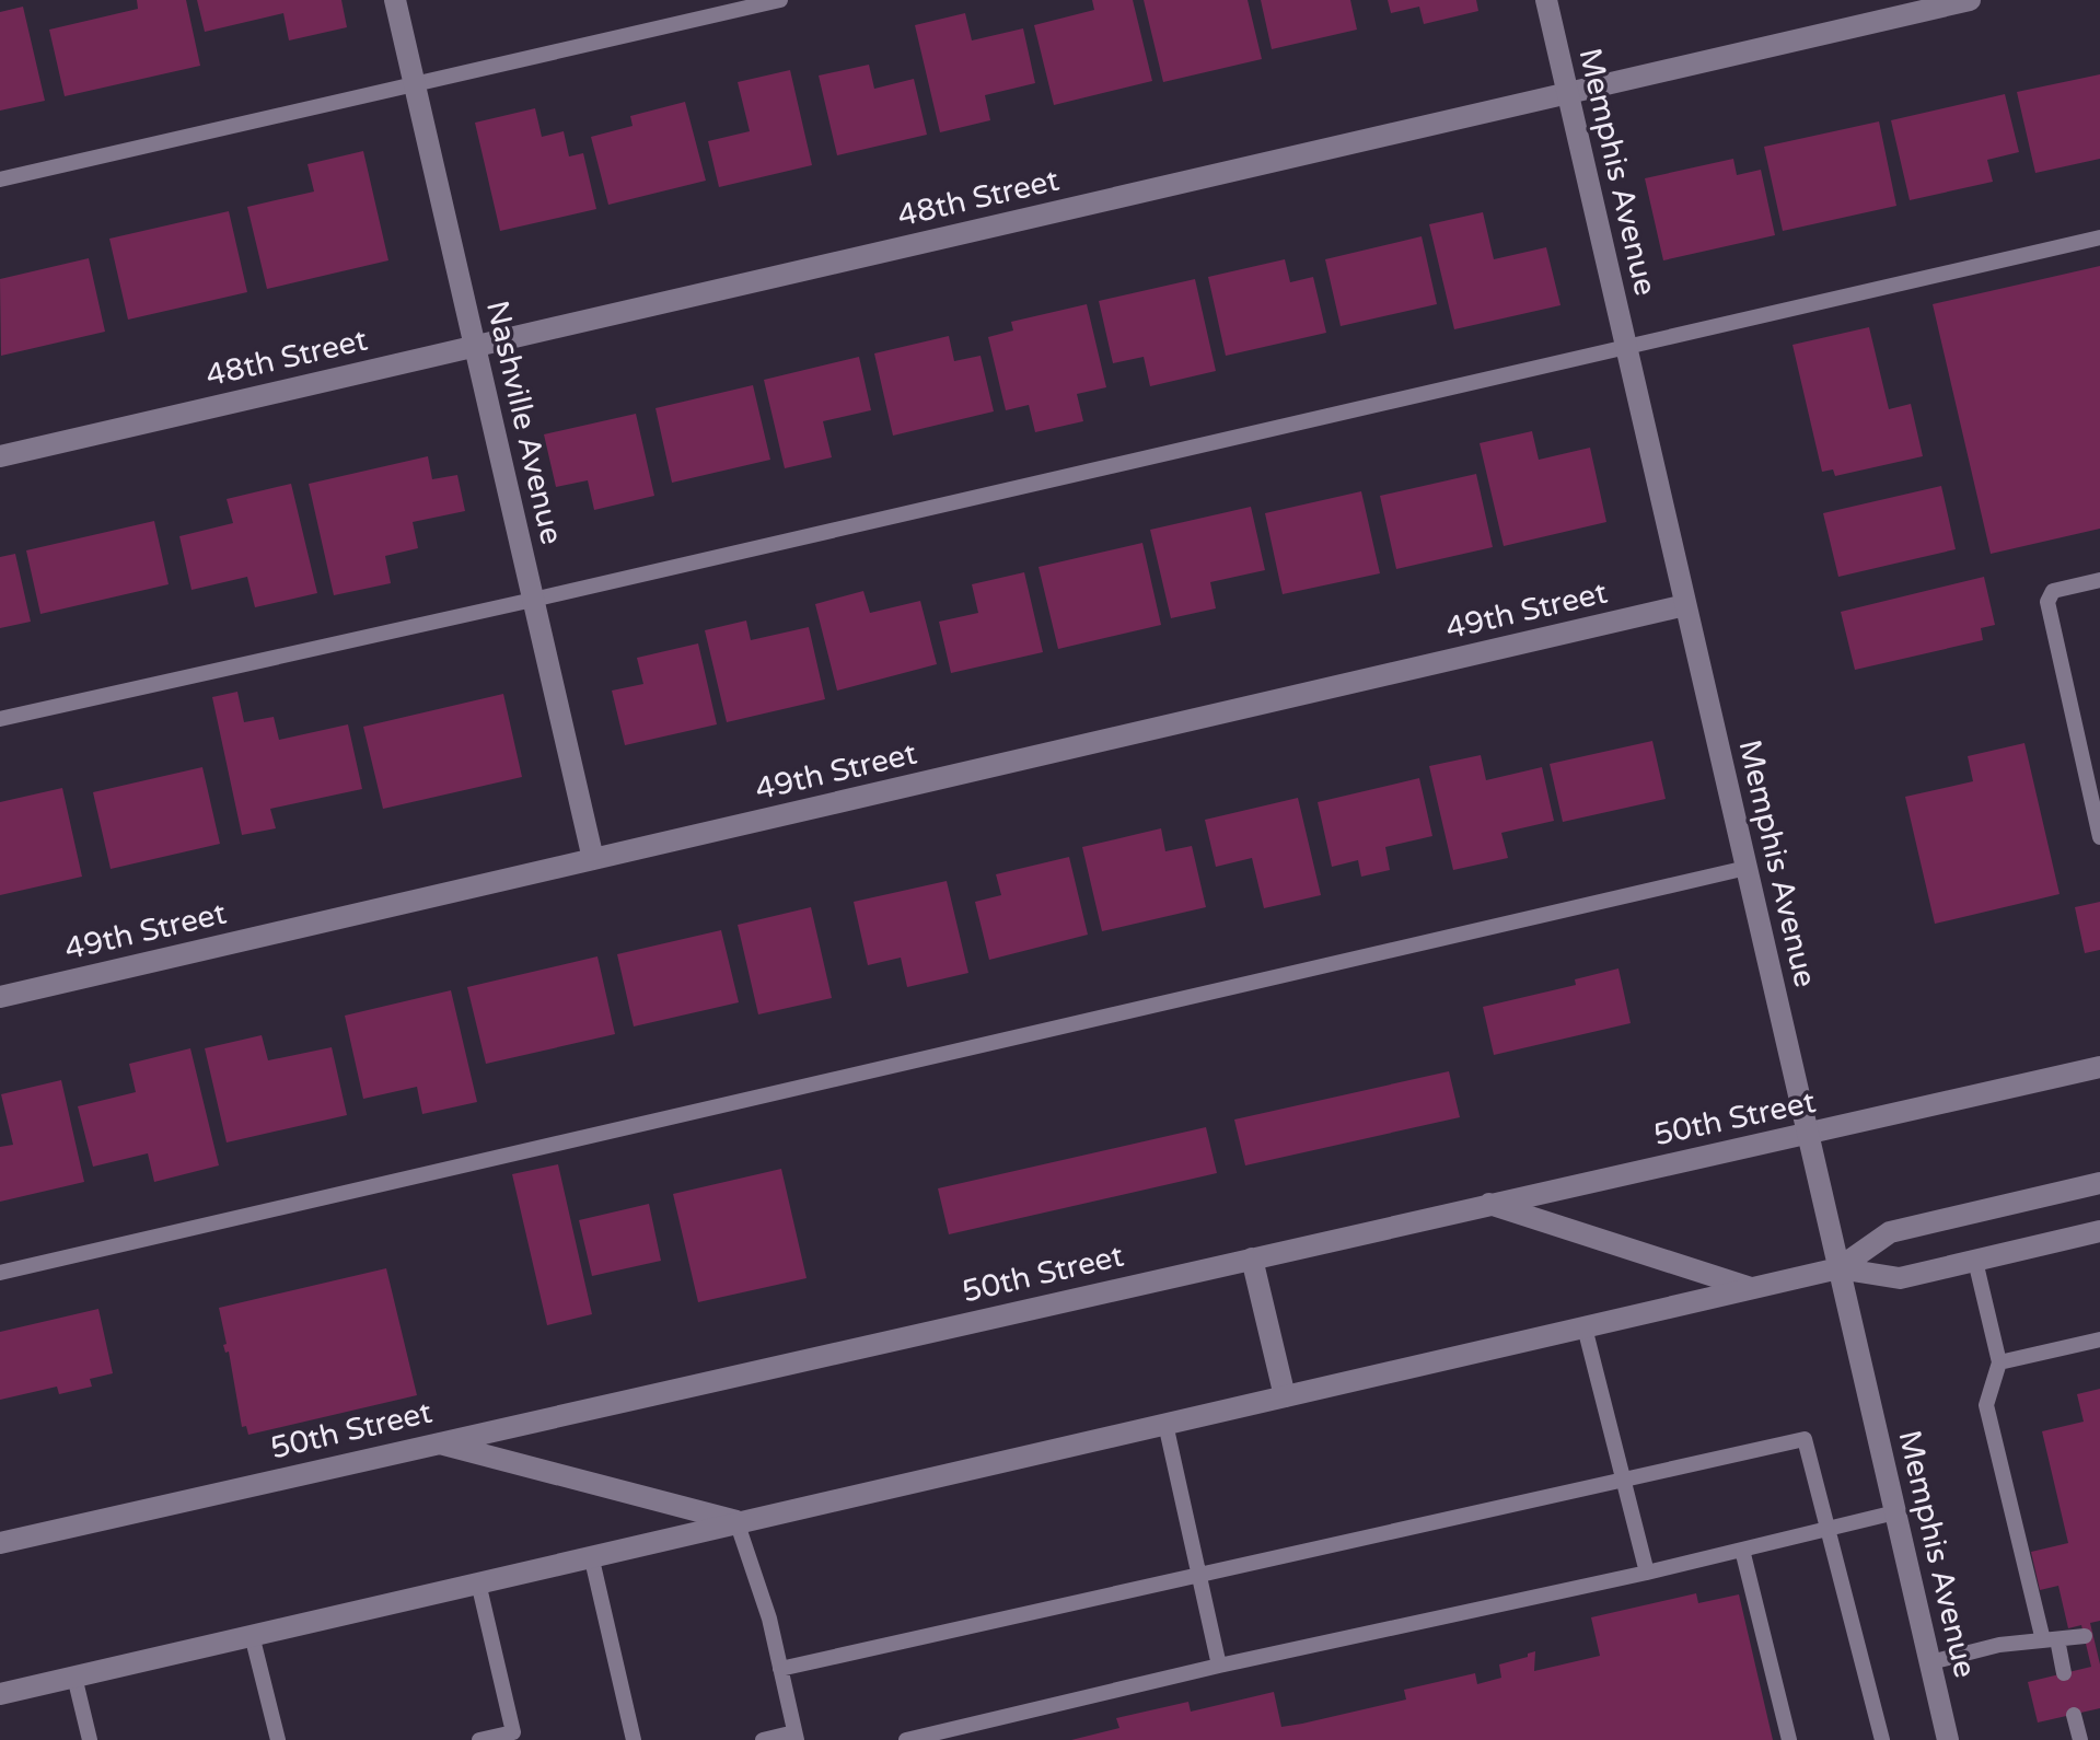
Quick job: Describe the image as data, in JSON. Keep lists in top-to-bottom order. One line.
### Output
{"streets":{"street":["Memphis Avenue","48th Street","Nashville Avenue","49th Street","50th Street"]},"crossings":[["Memphis Avenue","48th Street"],["Memphis Avenue","49th Street"],["Memphis Avenue","50th Street"],["48th Street","Nashville Avenue"],["Nashville Avenue","49th Street"]]}
